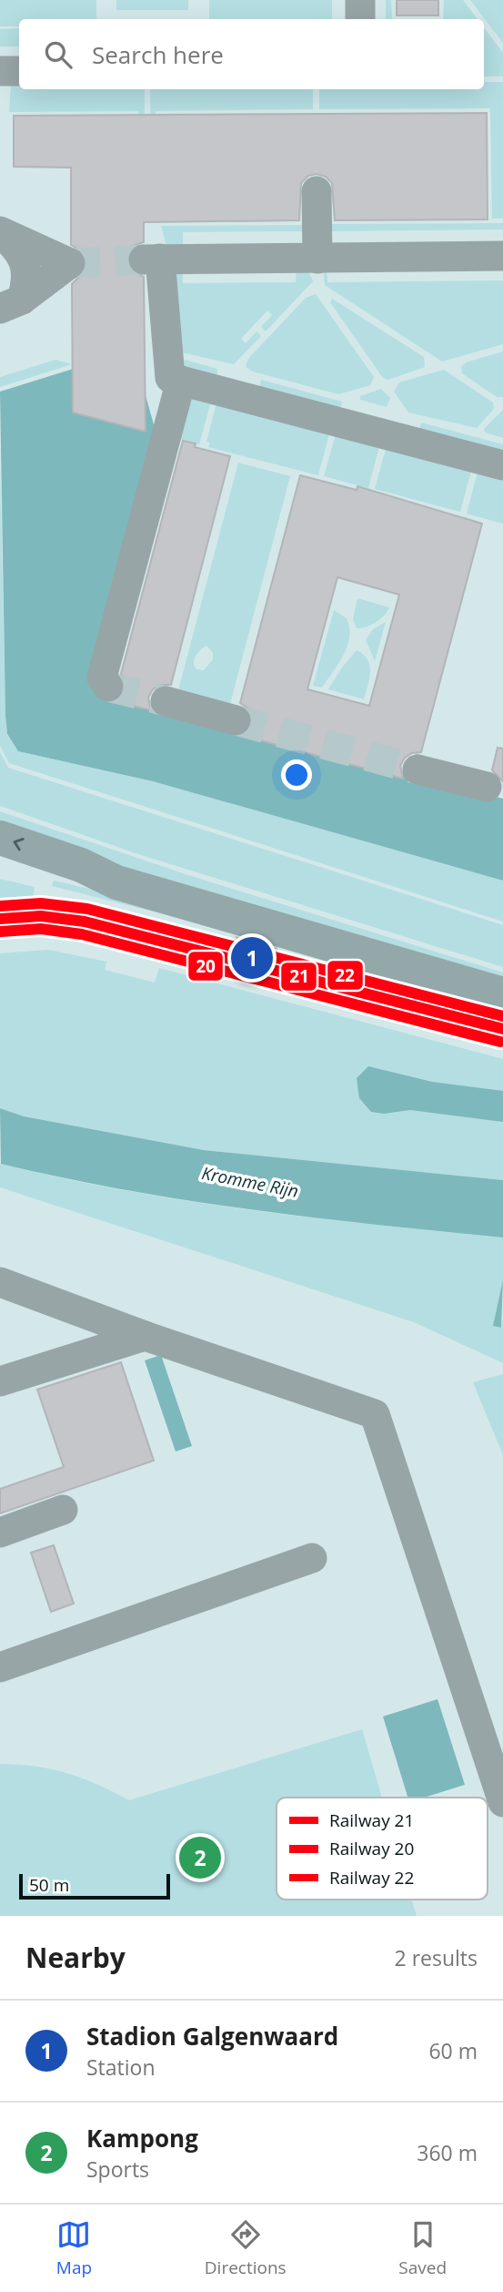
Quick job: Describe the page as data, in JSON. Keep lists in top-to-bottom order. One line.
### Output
{"water":["Kromme Rijn"],"lines":["rail line 22","rail line 21","rail line 20"],"legend":["Railway 21","Railway 20","Railway 22"],"scale_bar":"50 m","page":{"search":"Search here","pins":["1","2"],"scale":"50 m","heading":["Nearby","2 results"],"list":[{"mark":"1","name":"Stadion Galgenwaard","note":"Station","value":"60 m"},{"mark":"2","name":"Kampong","note":"Sports","value":"360 m"}],"nav":["Map","Directions","Saved"]}}
